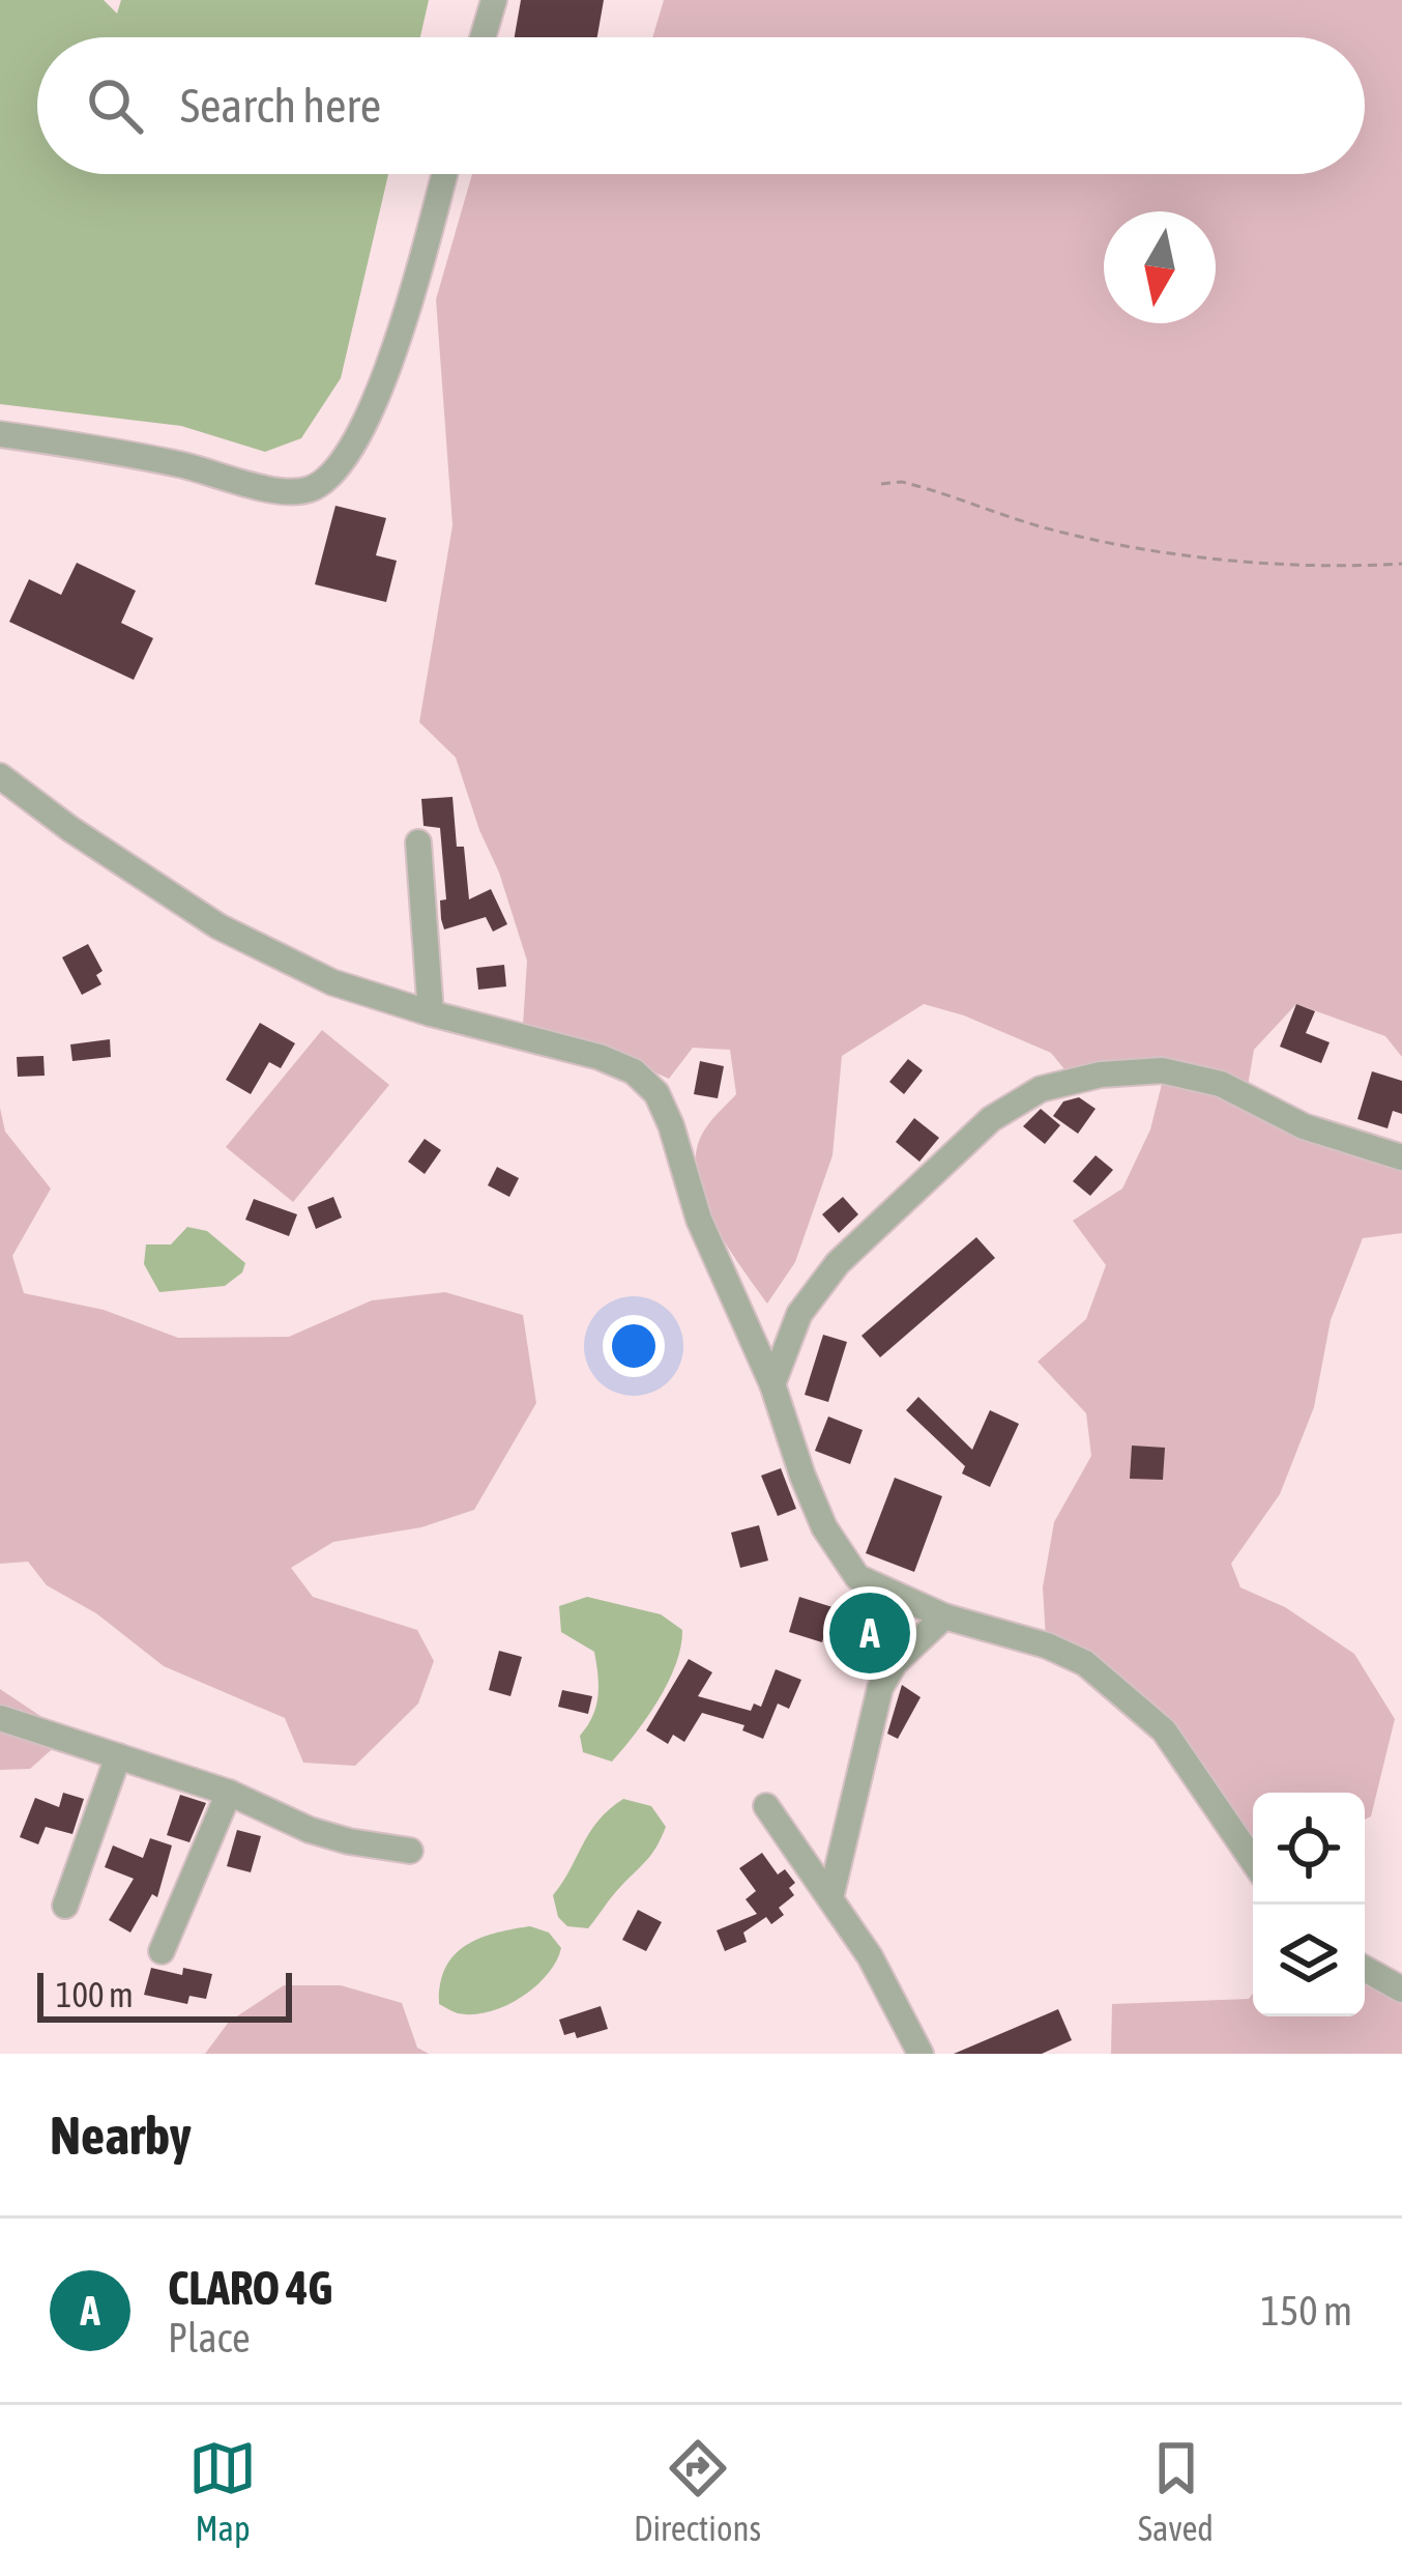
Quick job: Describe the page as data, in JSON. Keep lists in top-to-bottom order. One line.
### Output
{"scale_bar":"100 m","north":"bottom","page":{"search":"Search here","pins":"A","scale":"100 m","heading":"Nearby","list":[{"mark":"A","name":"CLARO 4G","note":"Place","value":"150 m"}],"nav":["Map","Directions","Saved"]}}
